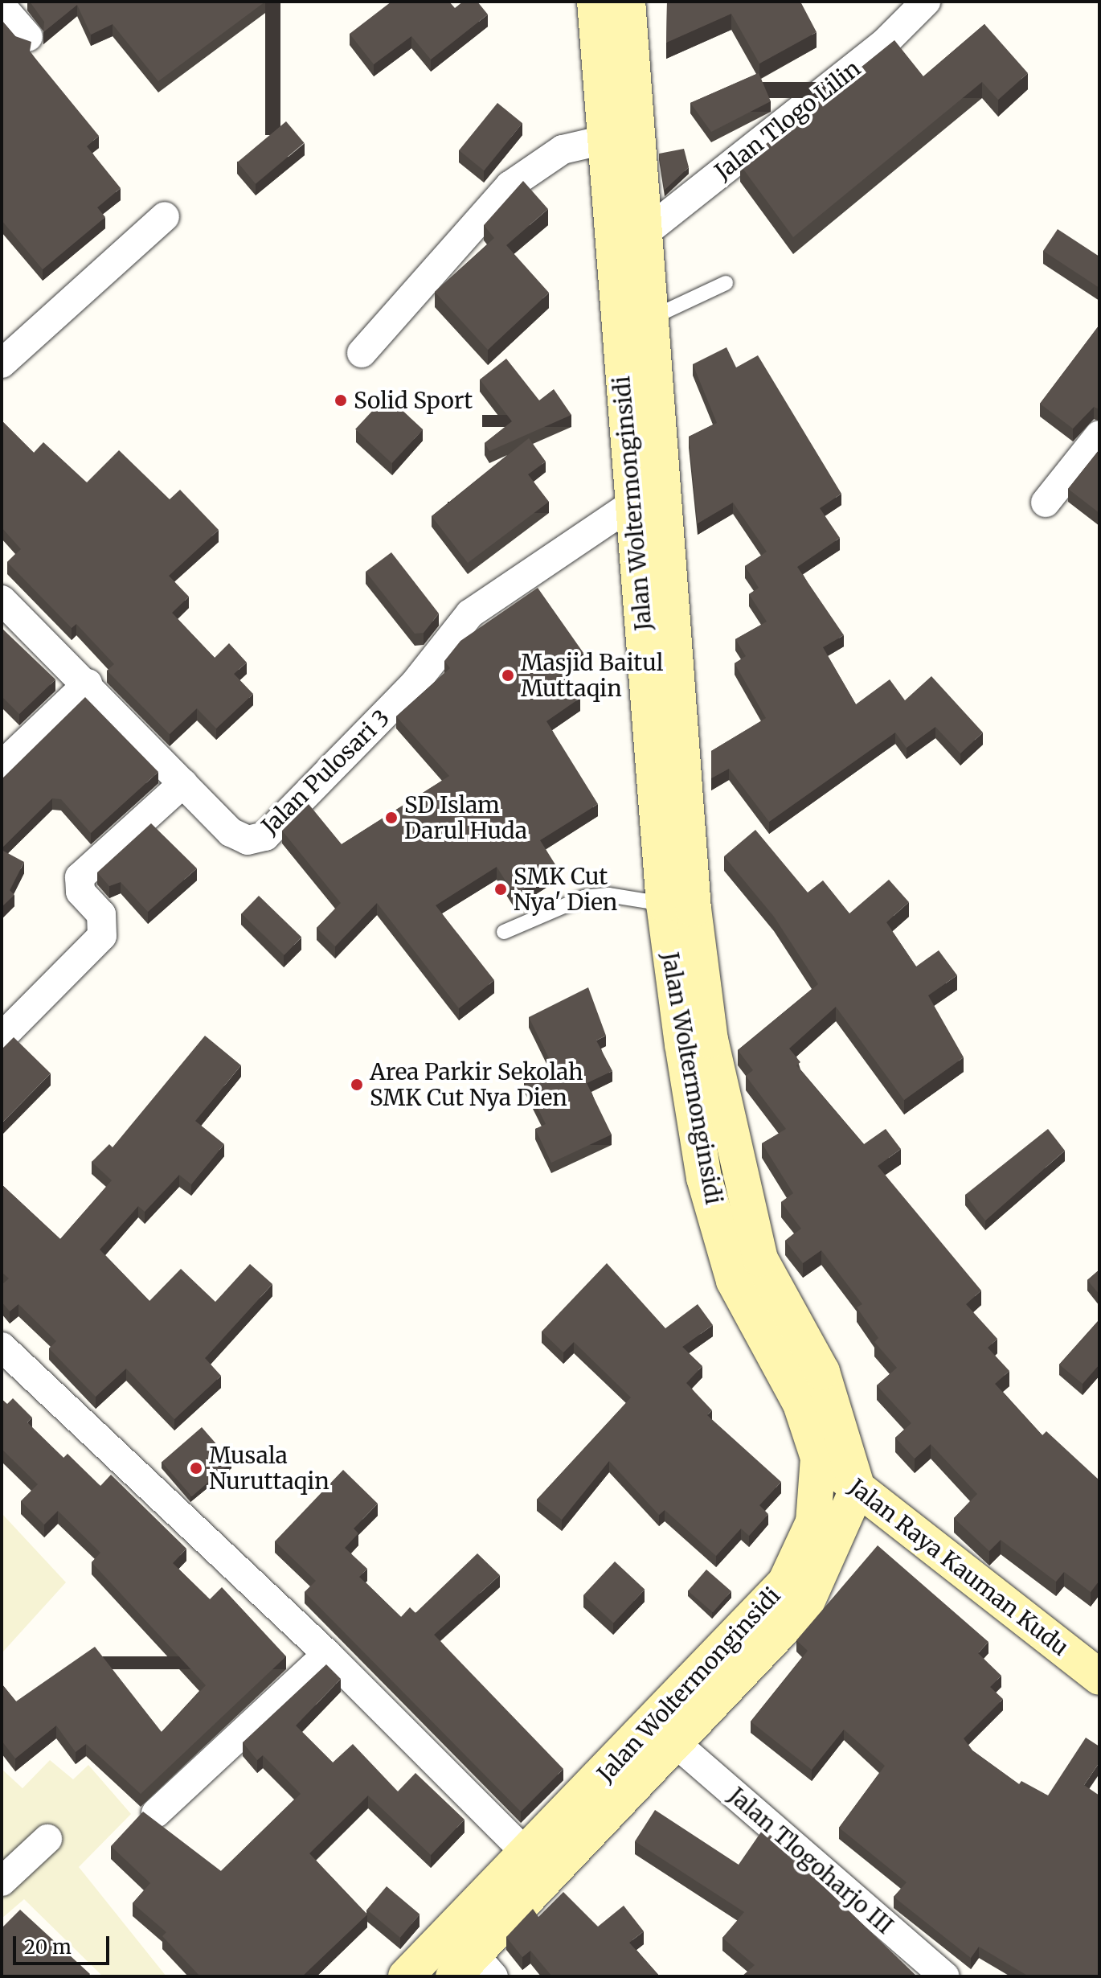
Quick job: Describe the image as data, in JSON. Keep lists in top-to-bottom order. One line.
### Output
{"streets":{"main road":["Jalan Woltermonginsidi","Jalan Raya Kauman Kudu"],"street":["Jalan Tlogo Lilin","Jalan Pulosari 3","Jalan Tlogoharjo III"]},"crossings":[["Jalan Tlogo Lilin","Jalan Woltermonginsidi"],["Jalan Woltermonginsidi","Jalan Pulosari 3"],["Jalan Woltermonginsidi","Jalan Raya Kauman Kudu"],["Jalan Woltermonginsidi","Jalan Tlogoharjo III"]],"places":["Solid Sport","Masjid Baitul Muttaqin","SD Islam Darul Huda","SMK Cut Nya' Dien","Area Parkir Sekolah SMK Cut Nya Dien","Musala Nuruttaqin"],"scale_bar":"20 m"}
